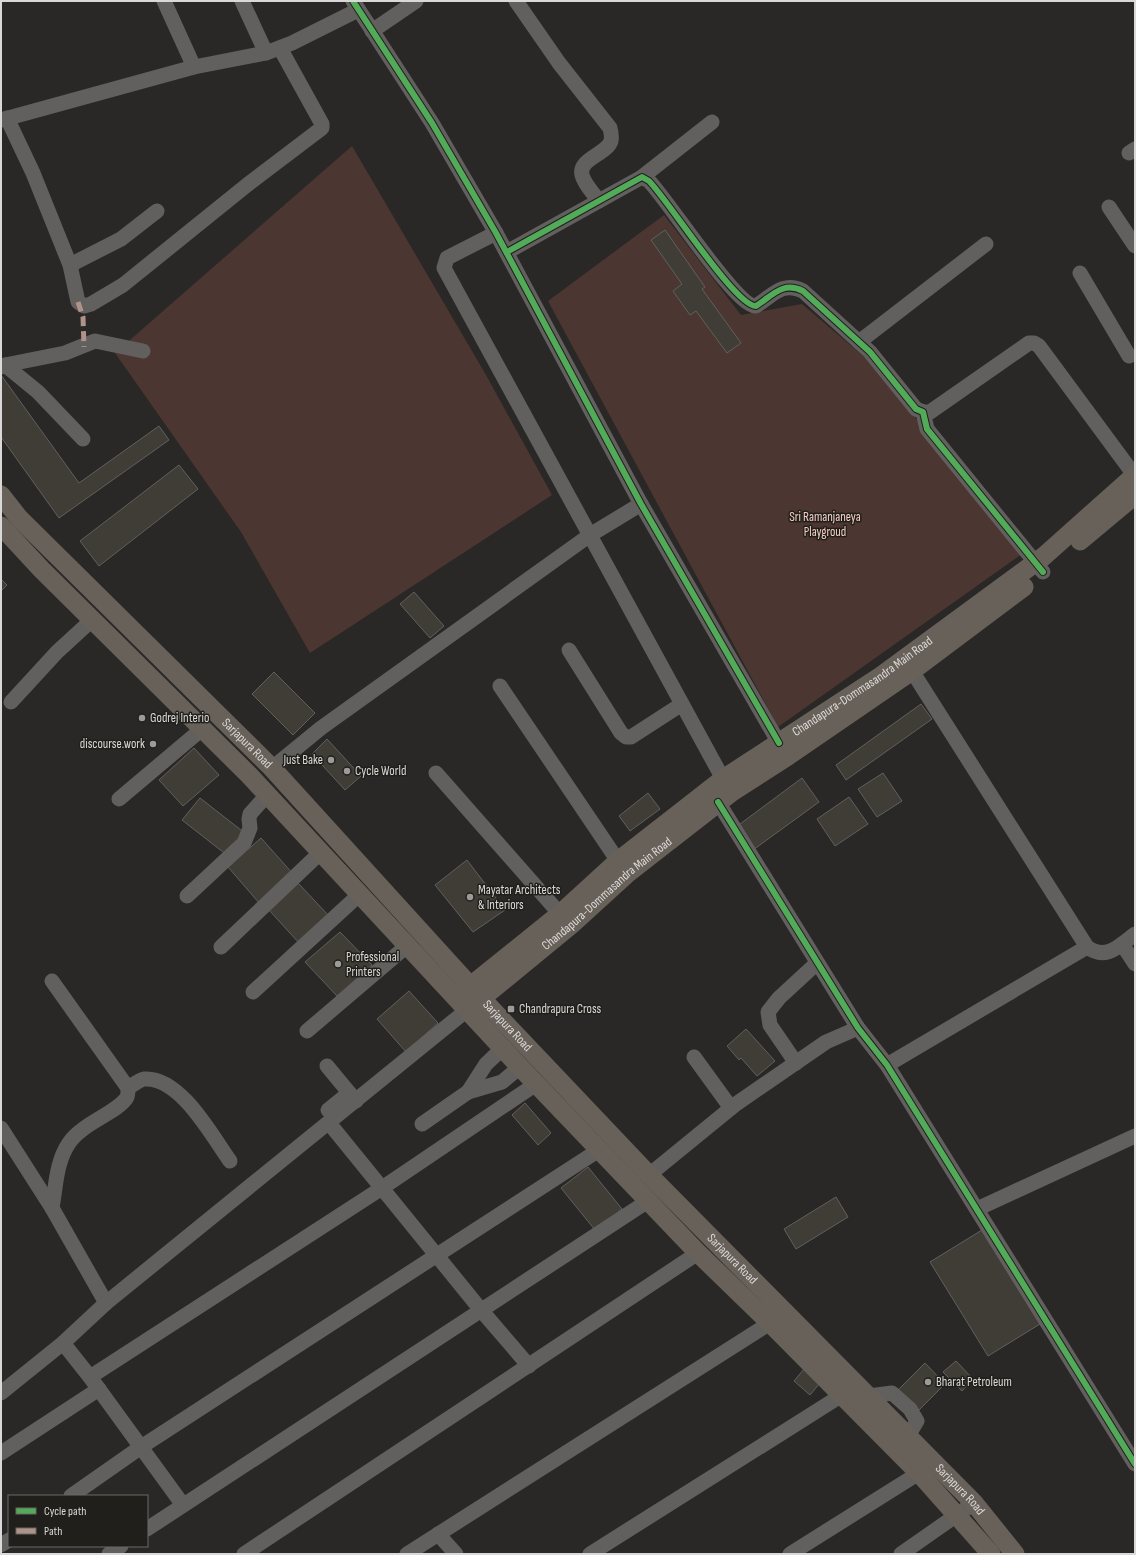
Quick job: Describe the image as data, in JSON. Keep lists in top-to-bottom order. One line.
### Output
{"streets":{"main road":["Chandapura-Dommasandra Main Road","Sarjapura Road"]},"crossings":[["Chandapura-Dommasandra Main Road","Sarjapura Road"]],"parks":["Sri Ramanjaneya Playgroud"],"places":{"other":["Godrej Interio","discourse.work","Just Bake","Cycle World","Mayatar Architects & Interiors","Professional Printers","Bharat Petroleum"],"transit":["Chandrapura Cross"]},"legend":["Cycle path","Path"]}
